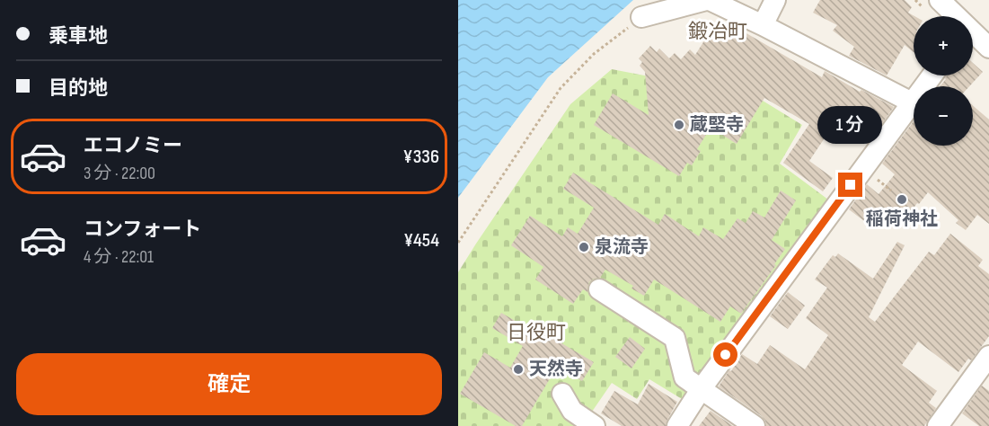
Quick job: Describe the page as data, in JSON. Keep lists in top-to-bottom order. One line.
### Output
{"districts":["鍛冶町","日役町"],"places":["蔵堅寺","稲荷神社","泉流寺","天然寺"],"page":{"banner":["乗車地","目的地"],"map_buttons":["+","−"],"bubble":"1 分","list":[{"name":"エコノミー","note":"3 分 · 22:00","value":"¥336"},{"name":"コンフォート","note":"4 分 · 22:01","value":"¥454"}],"buttons":"確定"}}
